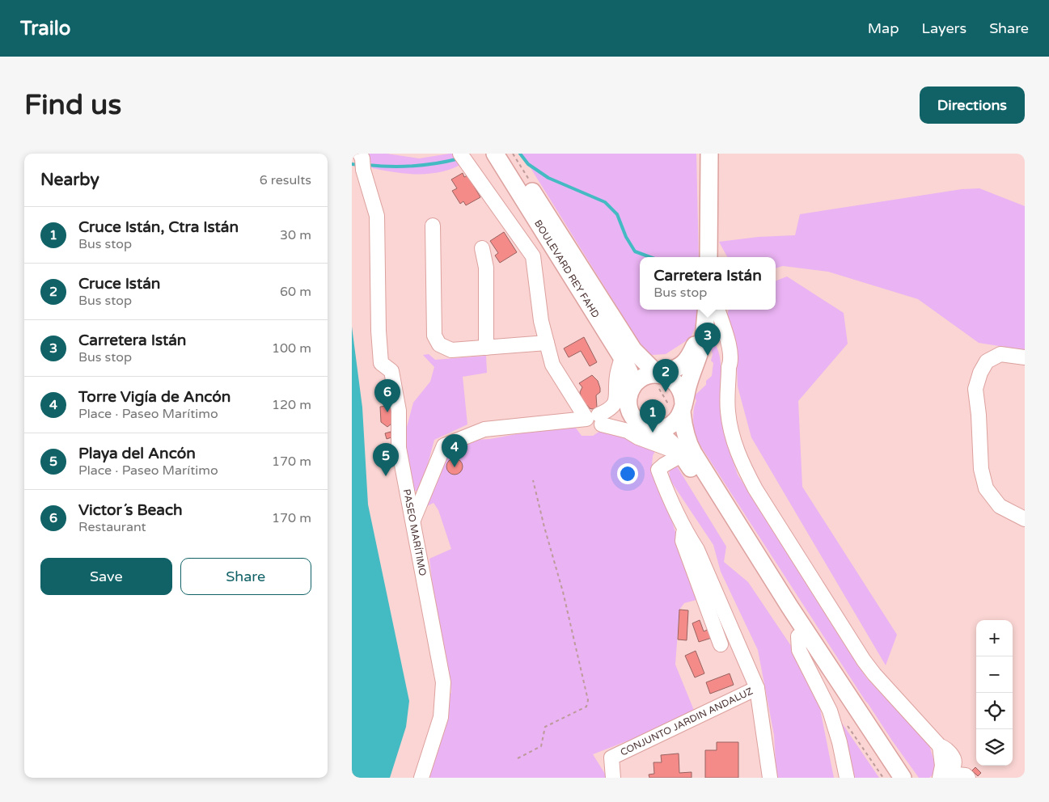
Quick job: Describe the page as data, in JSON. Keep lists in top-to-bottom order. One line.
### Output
{"streets":{"main road":["BOULEVARD REY FAHD"],"street":["PASEO MARÍTIMO","CONJUNTO JARDIN ANDALUZ"]},"page":{"header":"Trailo","nav":["Map","Layers","Share"],"buttons":["Directions",["Save","Share"]],"title":"Find us","heading":["Nearby","6 results"],"list":[{"mark":"1","name":"Cruce Istán, Ctra Istán","note":"Bus stop","value":"30 m"},{"mark":"2","name":"Cruce Istán","note":"Bus stop","value":"60 m"},{"mark":"3","name":"Carretera Istán","note":"Bus stop","value":"100 m"},{"mark":"4","name":"Torre Vigía de Ancón","note":"Place · Paseo Marítimo","value":"120 m"},{"mark":"5","name":"Playa del Ancón","note":"Place · Paseo Marítimo","value":"170 m"},{"mark":"6","name":"Victor´s Beach","note":"Restaurant","value":"170 m"}],"popup":["Carretera Istán","Bus stop"],"pins":["3","2","6","1","4","5"],"map_buttons":["+","−"]}}
